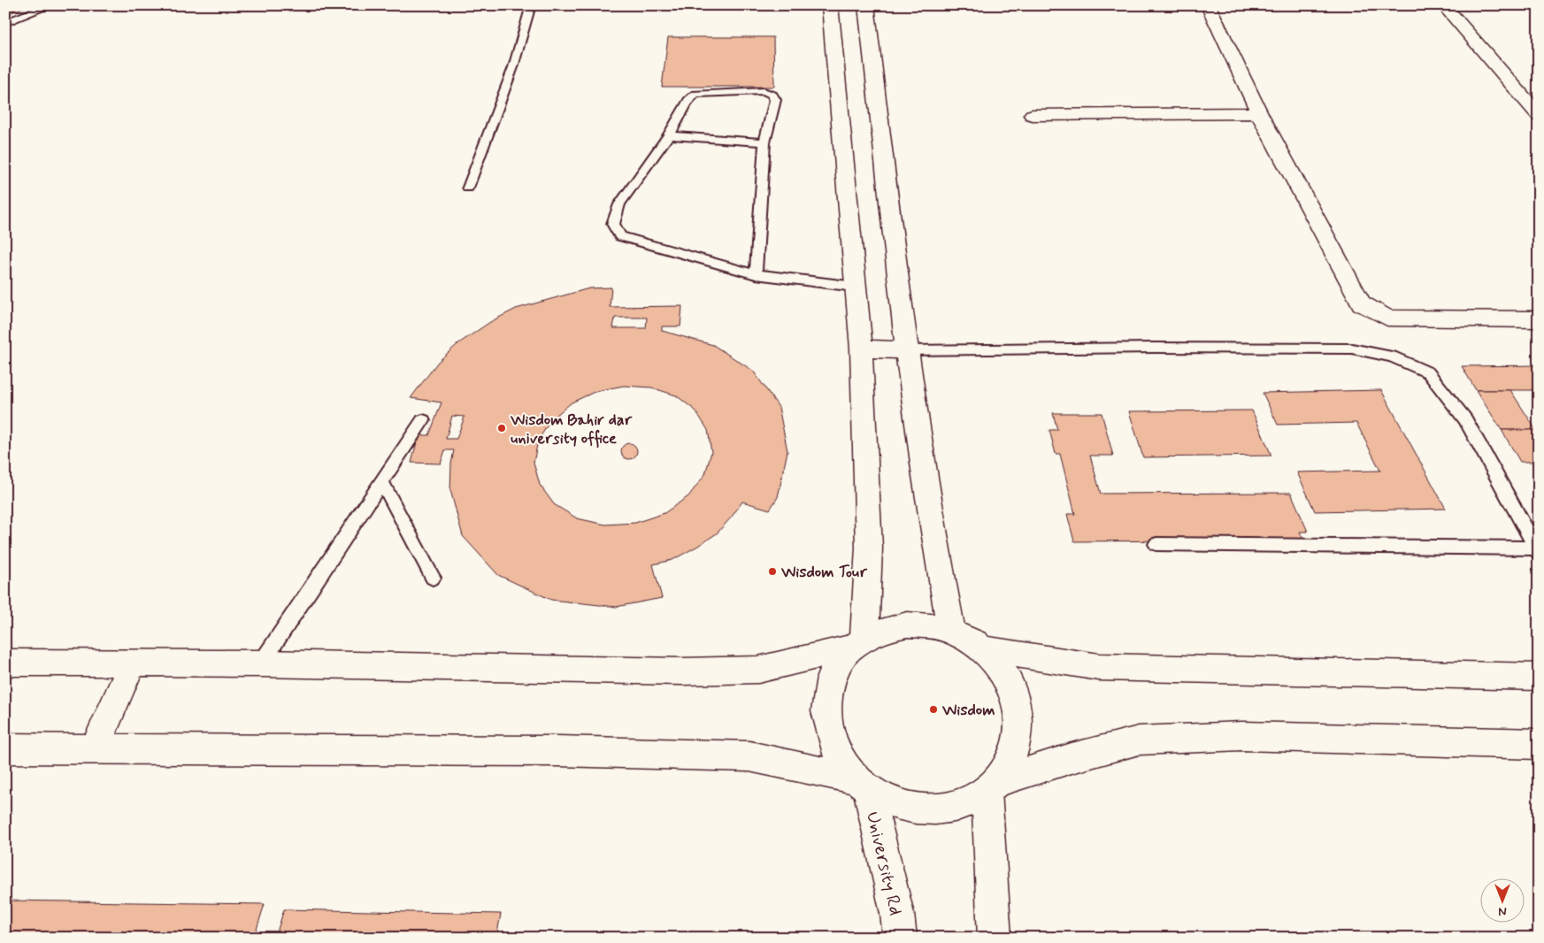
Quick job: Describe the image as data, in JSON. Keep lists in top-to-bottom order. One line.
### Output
{"streets":{"street":["University Rd"]},"places":["Wisdom Bahir dar university office","Wisdom Tour","Wisdom"],"north":"bottom"}
